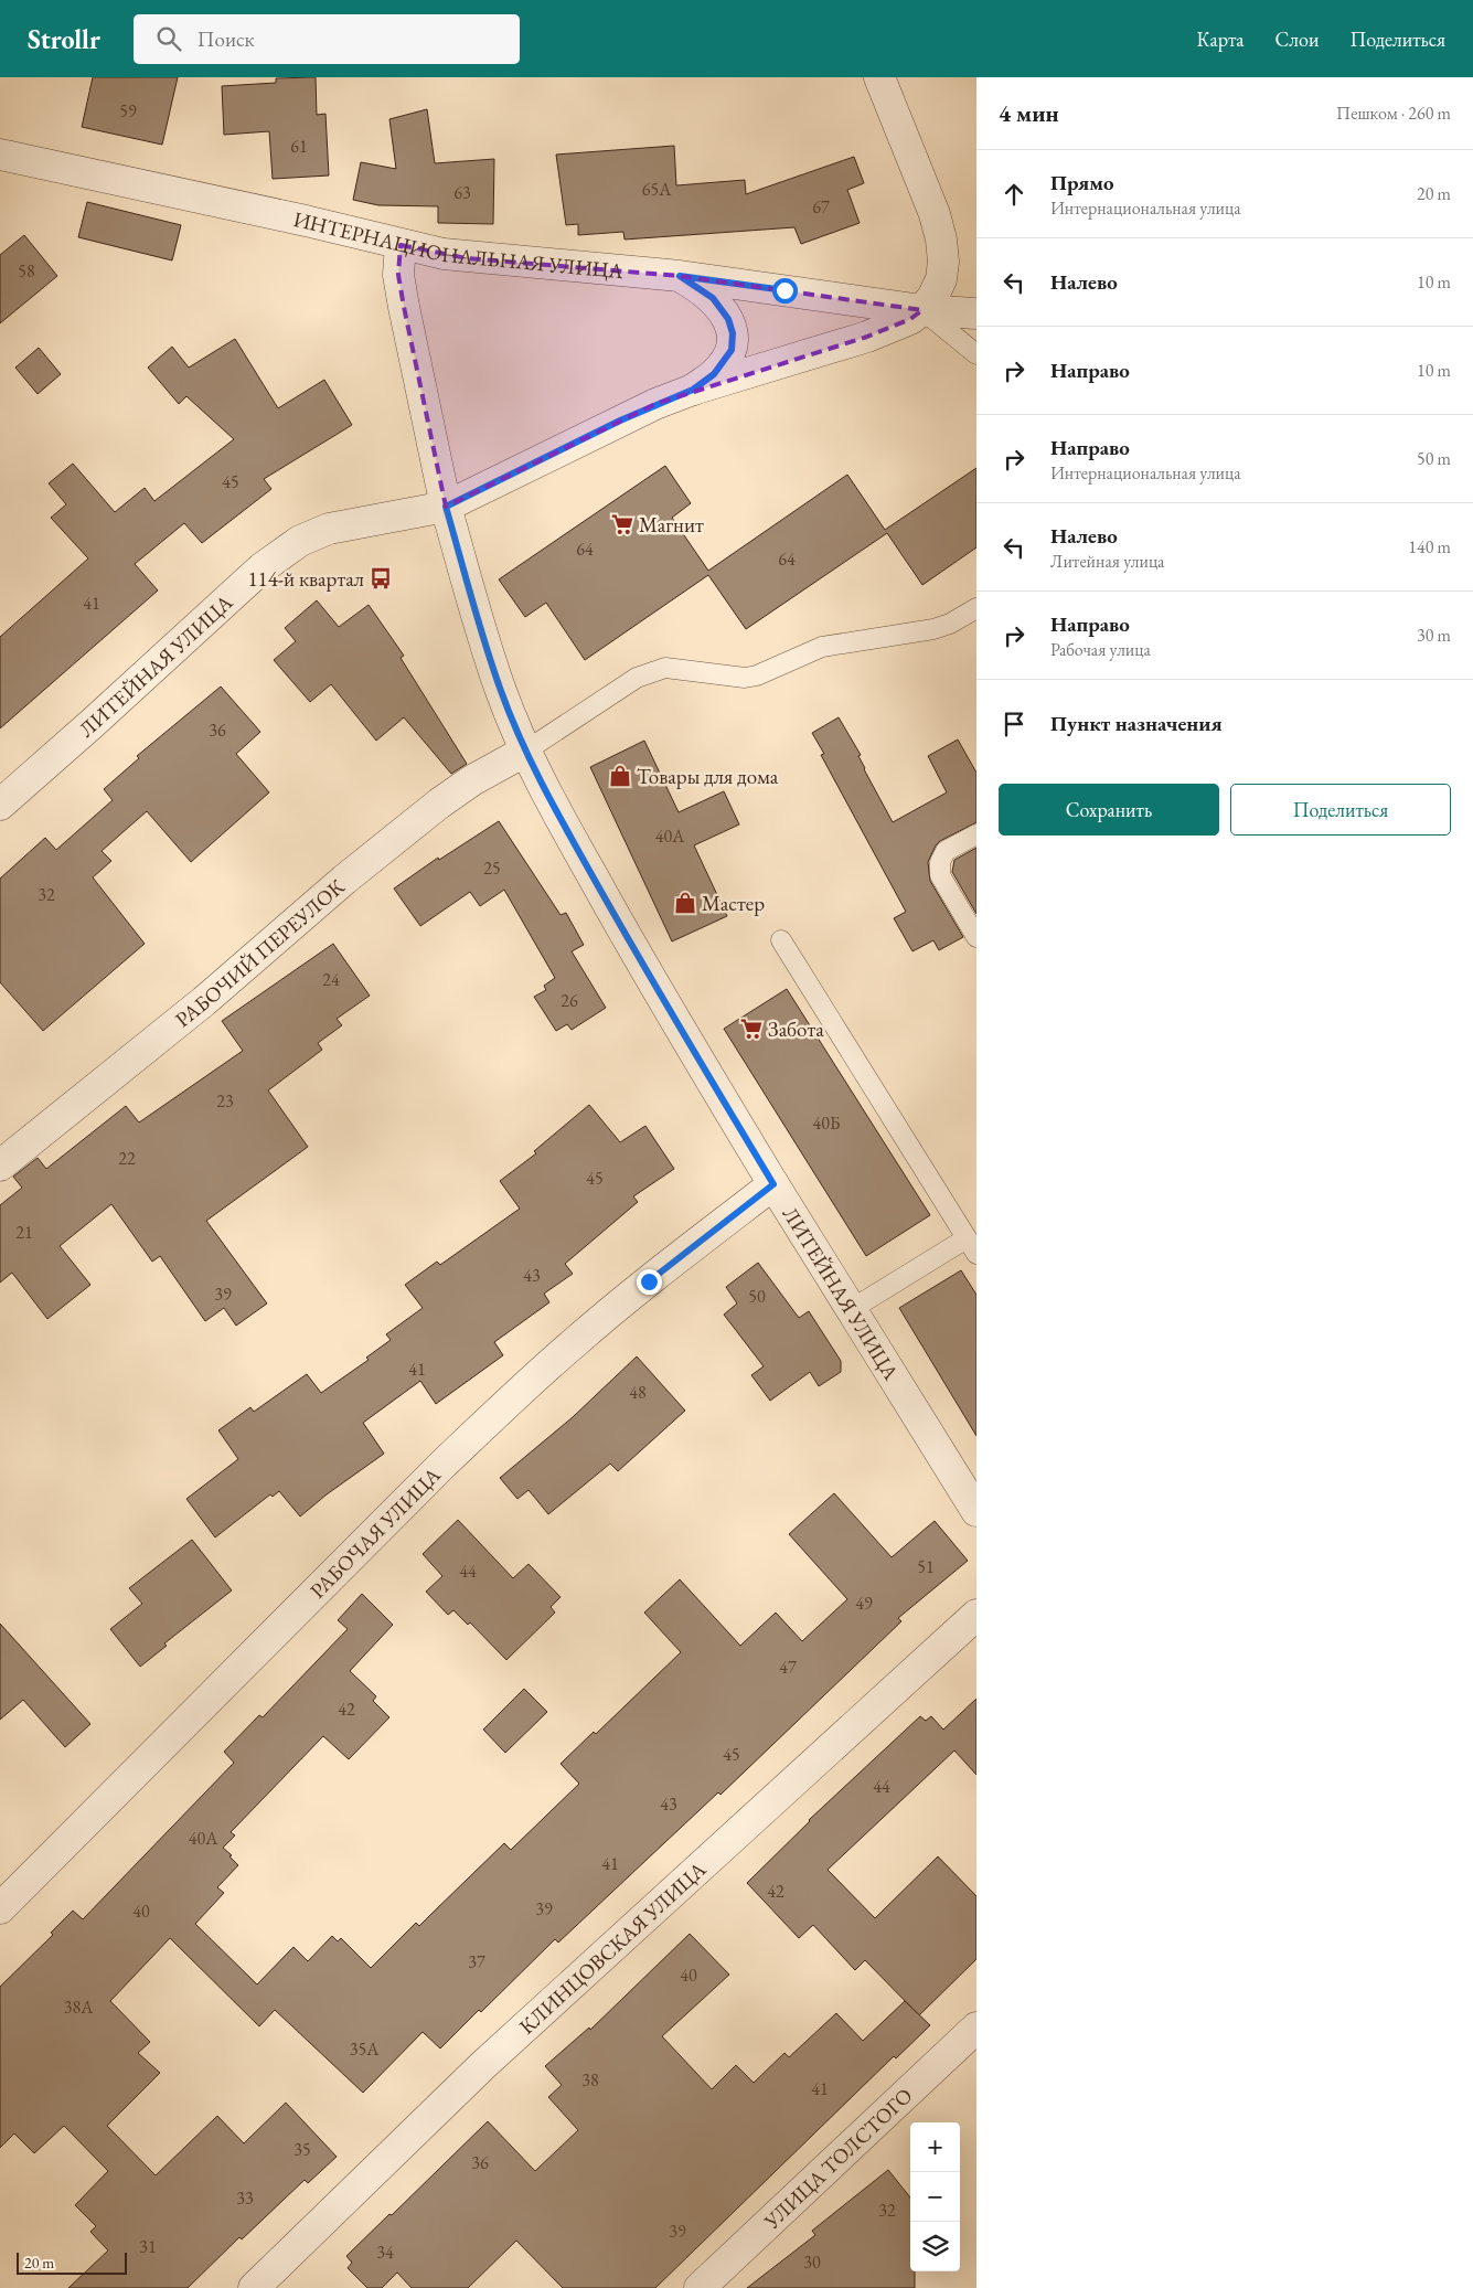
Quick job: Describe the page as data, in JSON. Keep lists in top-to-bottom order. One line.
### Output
{"streets":{"street":["ИНТЕРНАЦИОНАЛЬНАЯ УЛИЦА","ЛИТЕЙНАЯ УЛИЦА","РАБОЧИЙ ПЕРЕУЛОК","РАБОЧАЯ УЛИЦА","КЛИНЦОВСКАЯ УЛИЦА","УЛИЦА ТОЛСТОГО"]},"crossings":[["ИНТЕРНАЦИОНАЛЬНАЯ УЛИЦА","ЛИТЕЙНАЯ УЛИЦА"],["ЛИТЕЙНАЯ УЛИЦА","РАБОЧИЙ ПЕРЕУЛОК"],["ЛИТЕЙНАЯ УЛИЦА","РАБОЧАЯ УЛИЦА"]],"places":{"supermarket":["Магнит","Забота"],"bus stop":["114-й квартал"],"shop":["Товары для дома","Мастер"]},"house_numbers":["59","61","65А","63","67","58","45","64","64","41","36","40А","25","32","24","26","23","40Б","22","45","21","43","39","50","41","48","51","44","49","47","42","45","44","43","40А","41","42","39","40","37","40","38А","35А","38","41","35","36","33","32","39","31","34","30"],"scale_bar":"20 m","page":{"header":"Strollr","search":"Поиск","nav":["Карта","Слои","Поделиться"],"heading":["4 мин","Пешком · 260 m"],"list":[["Прямо","Интернациональная улица","20 m"],["Налево","10 m"],["Направо","10 m"],["Направо","Интернациональная улица","50 m"],["Налево","Литейная улица","140 m"],["Направо","Рабочая улица","30 m"],"Пункт назначения"],"buttons":["Сохранить","Поделиться"],"map_buttons":["+","−"],"scale":"20 m"}}
